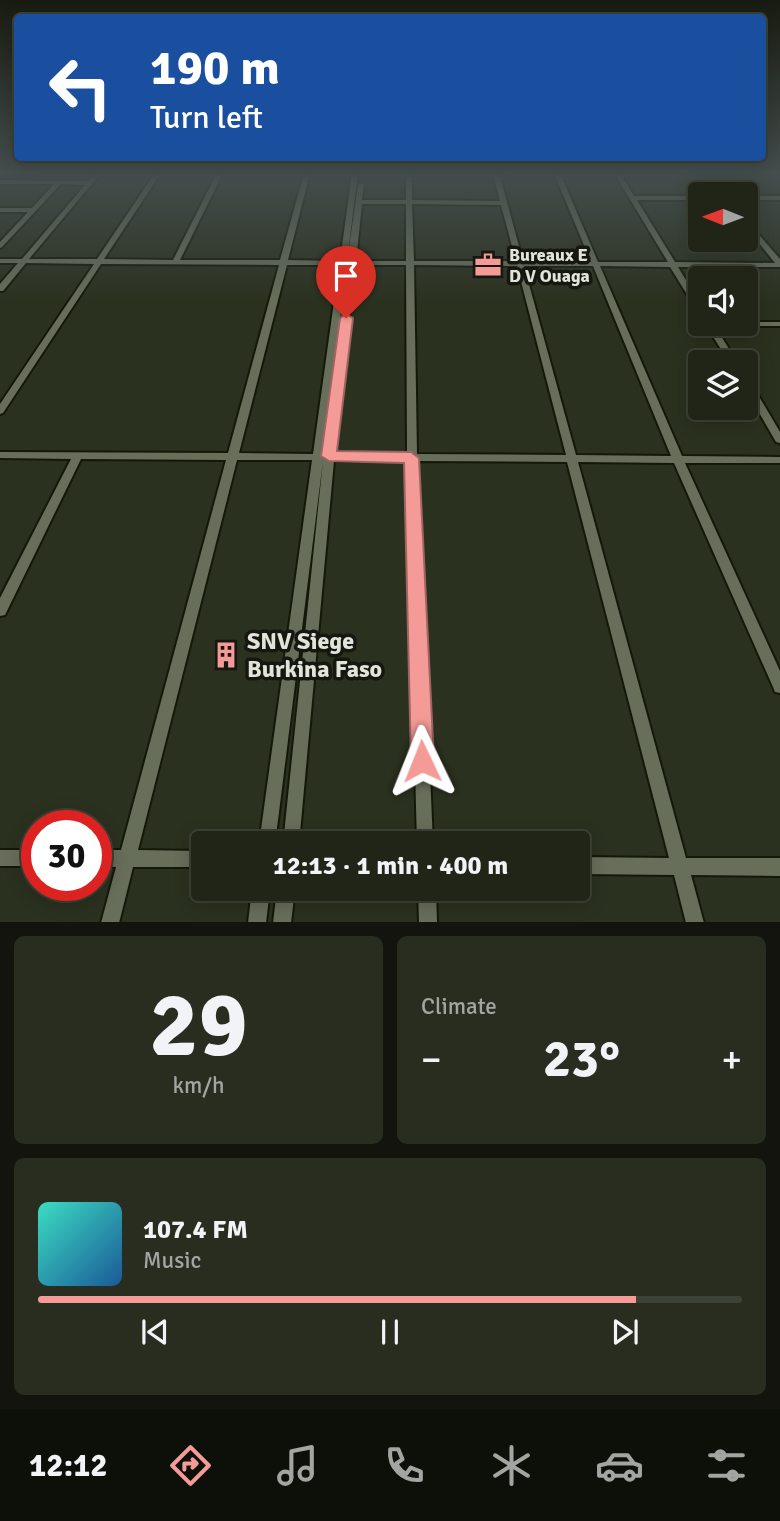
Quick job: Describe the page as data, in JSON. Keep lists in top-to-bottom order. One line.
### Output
{"places":{"office":["Bureaux E D V Ouaga"],"building":["SNV Siege Burkina Faso"]},"north":"left","page":{"turn":["190 m","Turn left"],"limit":"30","trip":"12:13 · 1 min · 400 m","tile":[["29","km/h"],"Climate"],"heat":["−","23°","+"],"song":["107.4 FM","Music"],"tabs":"12:12"}}
